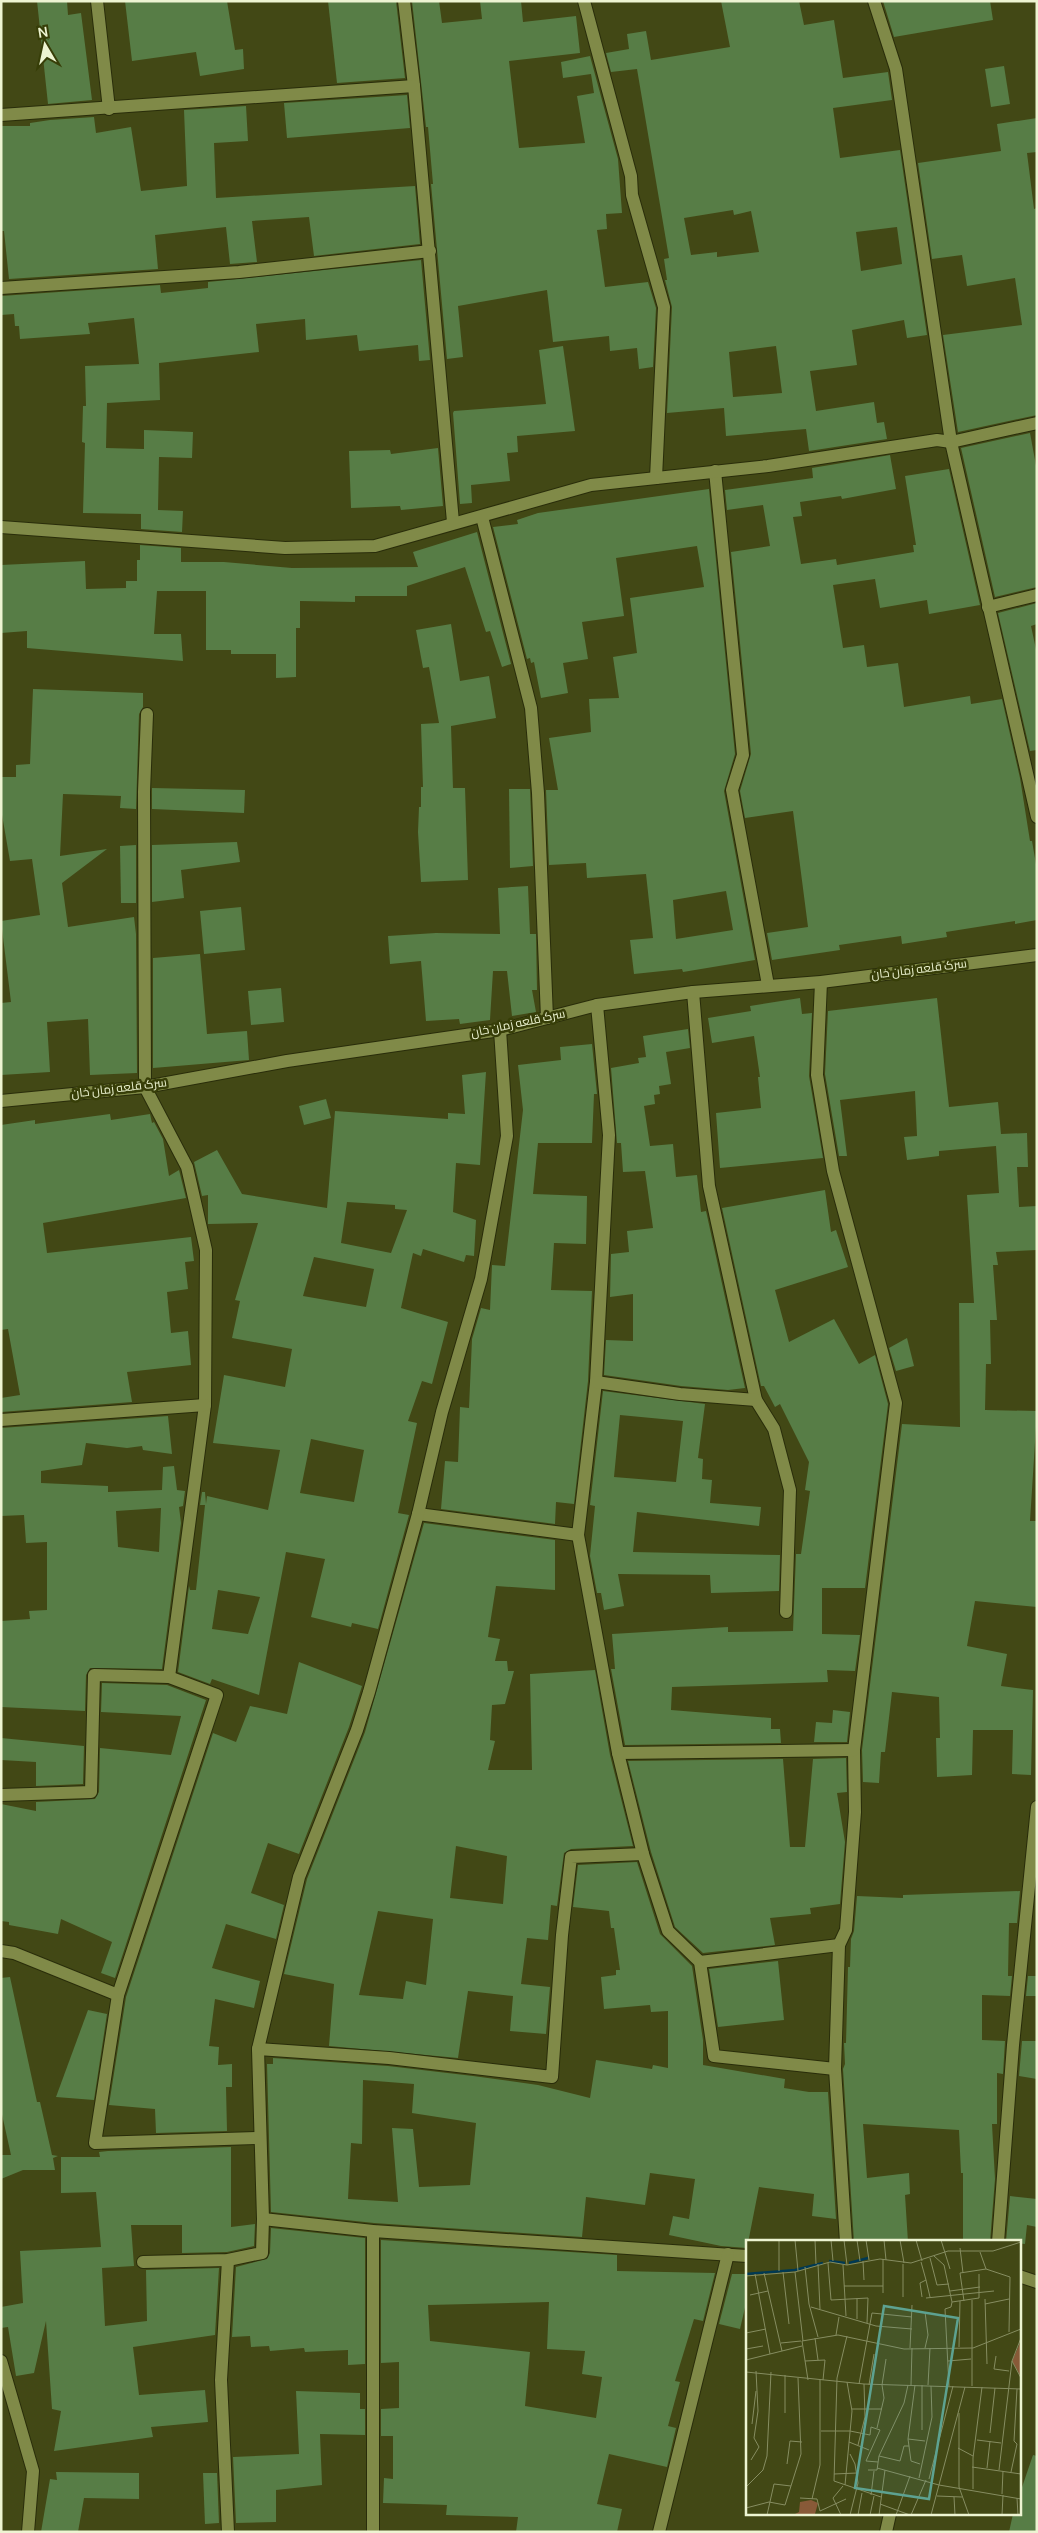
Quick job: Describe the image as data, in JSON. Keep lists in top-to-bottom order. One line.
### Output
{"streets":{"street":["سرک قلعه زمان خان"]},"north":"top"}
